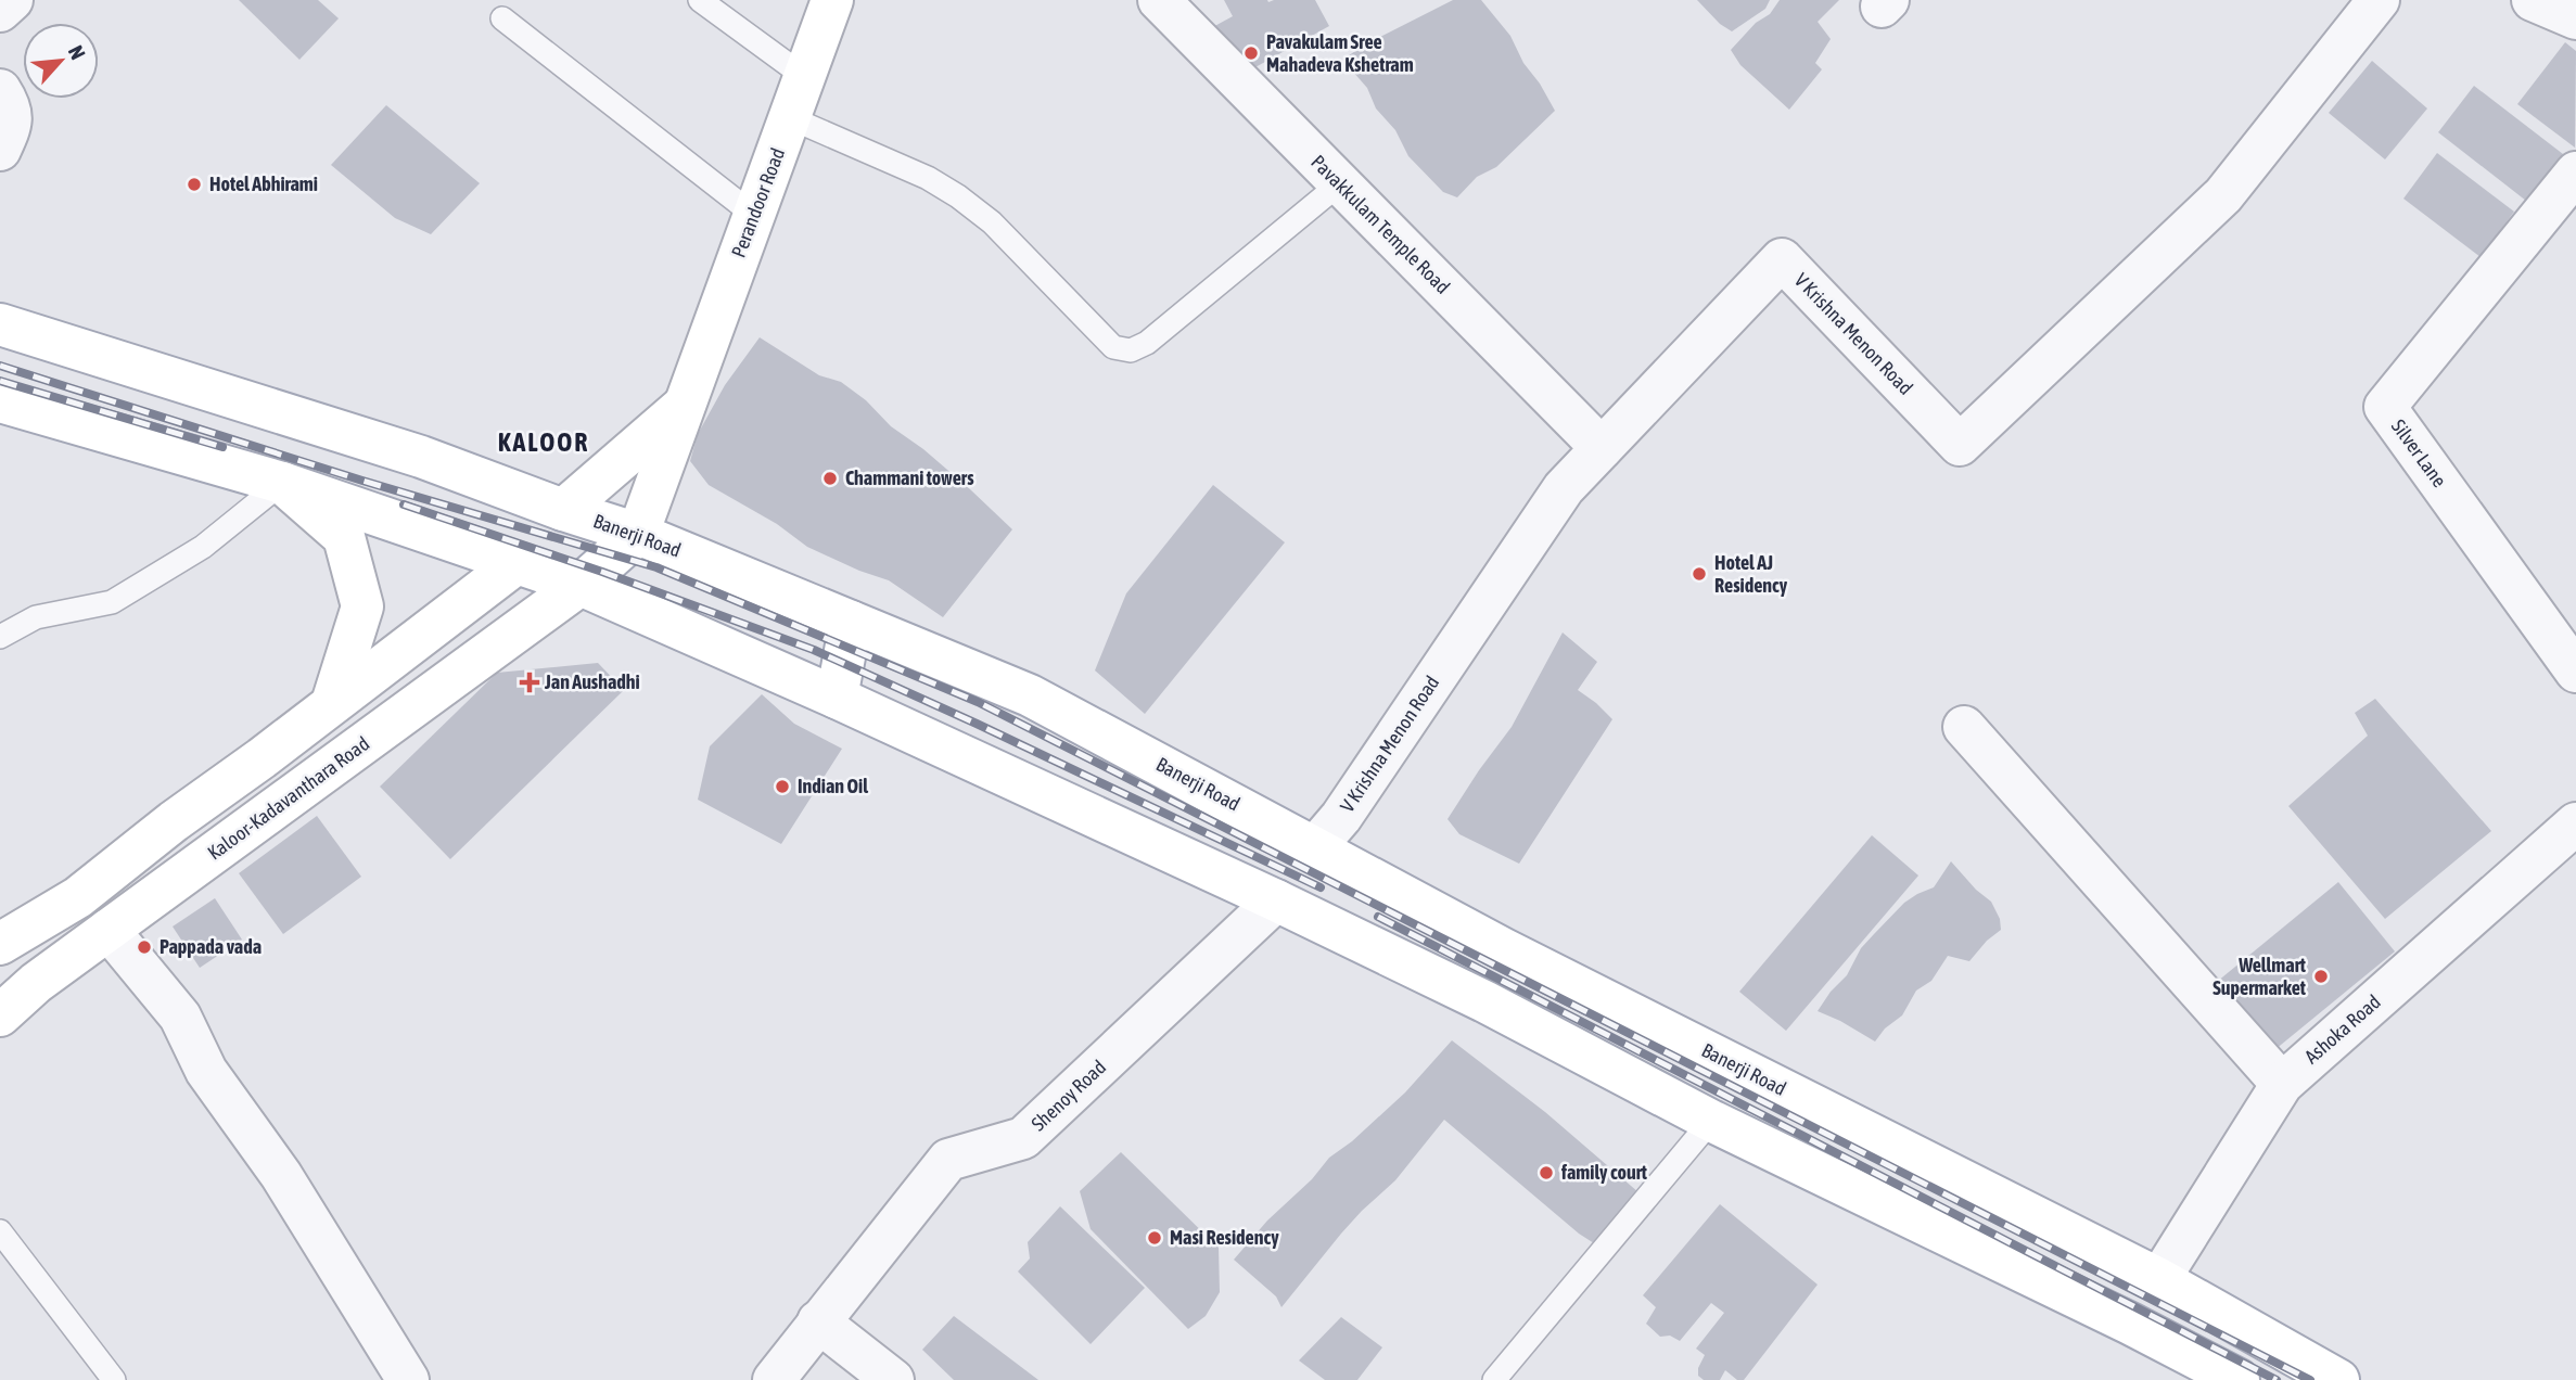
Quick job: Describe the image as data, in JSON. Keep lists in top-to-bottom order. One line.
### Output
{"streets":{"main road":["Perandoor Road","Banerji Road","Kaloor-Kadavanthara Road"],"street":["Pavakkulam Temple Road","V Krishna Menon Road","Silver Lane","Ashoka Road","Shenoy Road"]},"crossings":[["Perandoor Road","Banerji Road"],["Perandoor Road","Kaloor-Kadavanthara Road"],["Pavakkulam Temple Road","V Krishna Menon Road"],["V Krishna Menon Road","Banerji Road"],["Banerji Road","Kaloor-Kadavanthara Road"],["Banerji Road","Ashoka Road"]],"districts":["KALOOR"],"places":{"other":["Pavakulam Sree Mahadeva Kshetram","Hotel Abhirami","Chammani towers","Hotel AJ Residency","Indian Oil","Pappada vada","Wellmart Supermarket","family court","Masi Residency"],"health":["Jan Aushadhi"]},"north":"top right"}
